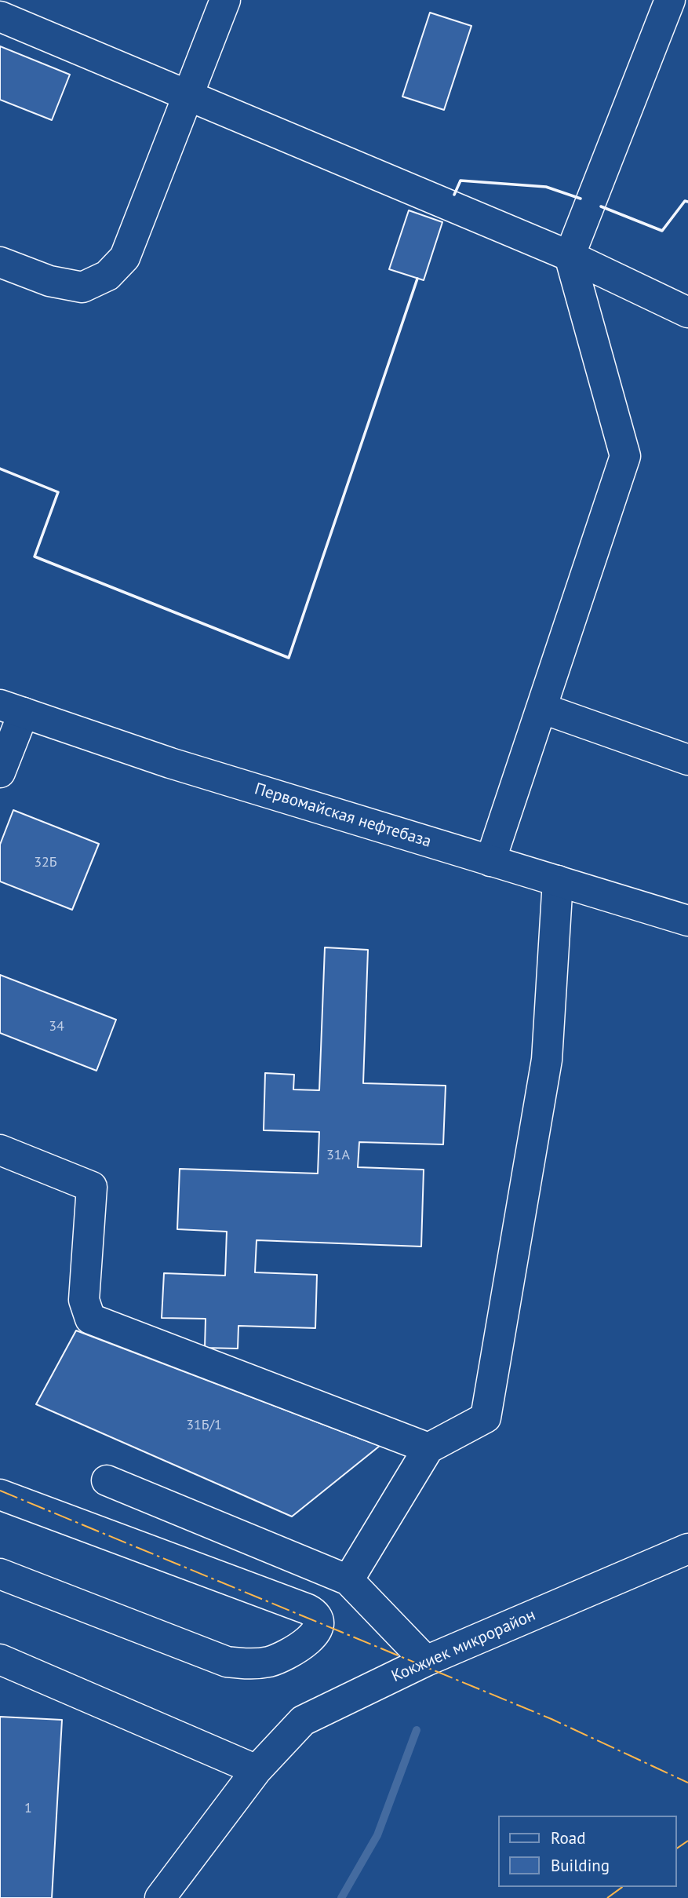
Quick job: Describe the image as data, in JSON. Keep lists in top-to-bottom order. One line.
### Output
{"streets":{"street":["Первомайская нефтебаза","Кокжиек микрорайон"]},"house_numbers":["32Б","34","31А","31Б/1","1"],"legend":["Road","Building"]}
